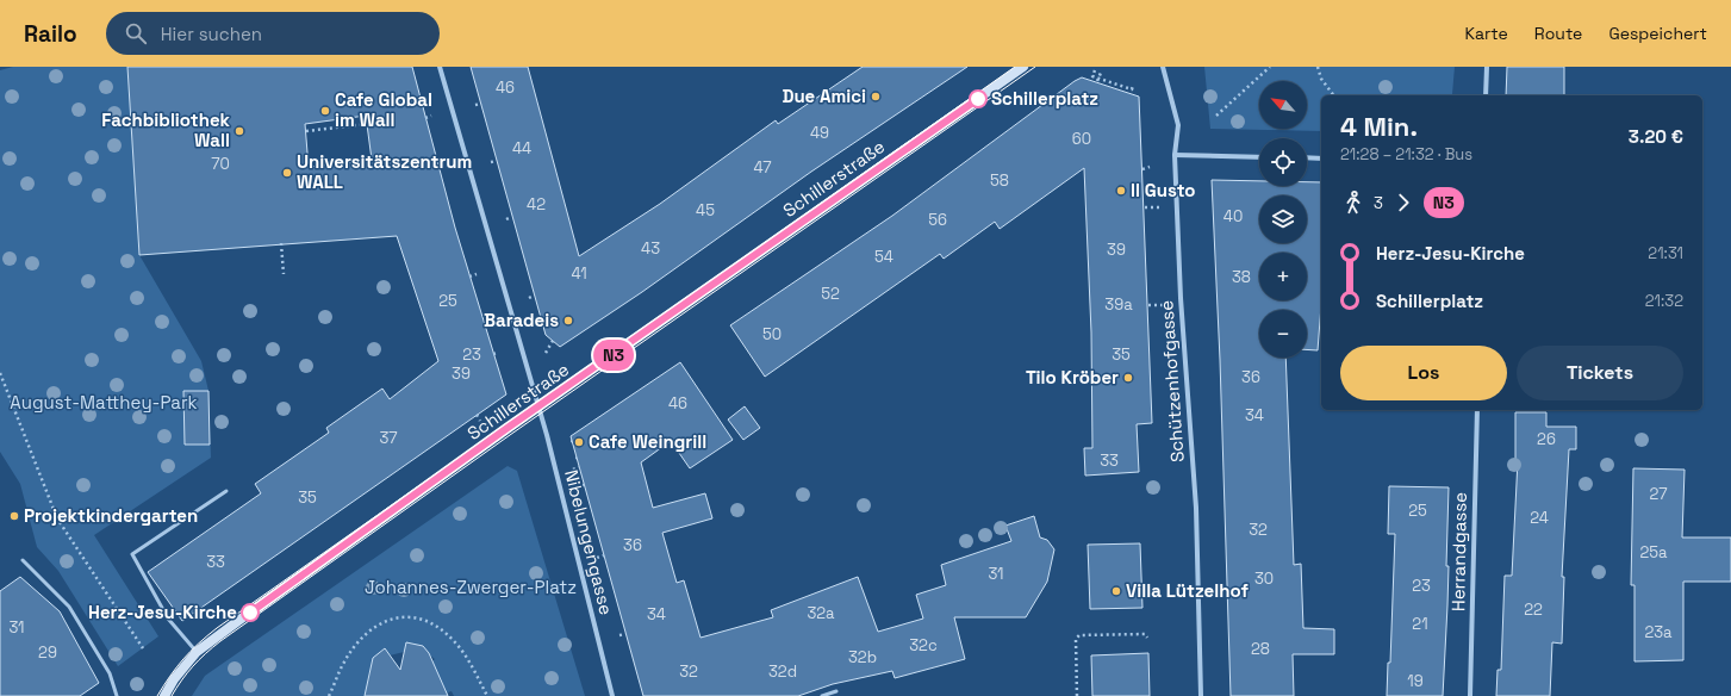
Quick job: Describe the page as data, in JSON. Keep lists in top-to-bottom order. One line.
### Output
{"streets":{"main road":["Schillerstraße"],"street":["Schützenhofgasse","Nibelungengasse","Herrandgasse"]},"crossings":[["Schillerstraße","Nibelungengasse"]],"parks":["August-Matthey-Park","Johannes-Zwerger-Platz"],"places":["Due Amici","Schillerplatz","Cafe Global im Wall","Fachbibliothek Wall","Universitätszentrum WALL","Il Gusto","Baradeis","Tilo Kröber","Cafe Weingrill","Projektkindergarten","Villa Lützelhof","Herz-Jesu-Kirche"],"lines":["bus line N3"],"house_numbers":["46","49","60","44","70","47","58","42","45","40","56","43","39","54","41","38","52","25","39a","50","23","35","39","36","46","34","37","26","33","27","35","25","24","32","36","25a","33","31","30","23","22","32a","34","21","31","23a","32c","28","29","32b","32","32d","19"],"north":"top left","page":{"header":"Railo","search":"Hier suchen","nav":["Karte","Route","Gespeichert"],"on_map":"N3","map_buttons":["+","−"],"heading":["4 Min.","21:28 – 21:32 · Bus","3.20 €"],"legs":["3","N3"],"list":[{"name":"Herz-Jesu-Kirche","value":"21:31"},{"name":"Schillerplatz","value":"21:32"}],"buttons":["Los","Tickets"]}}
